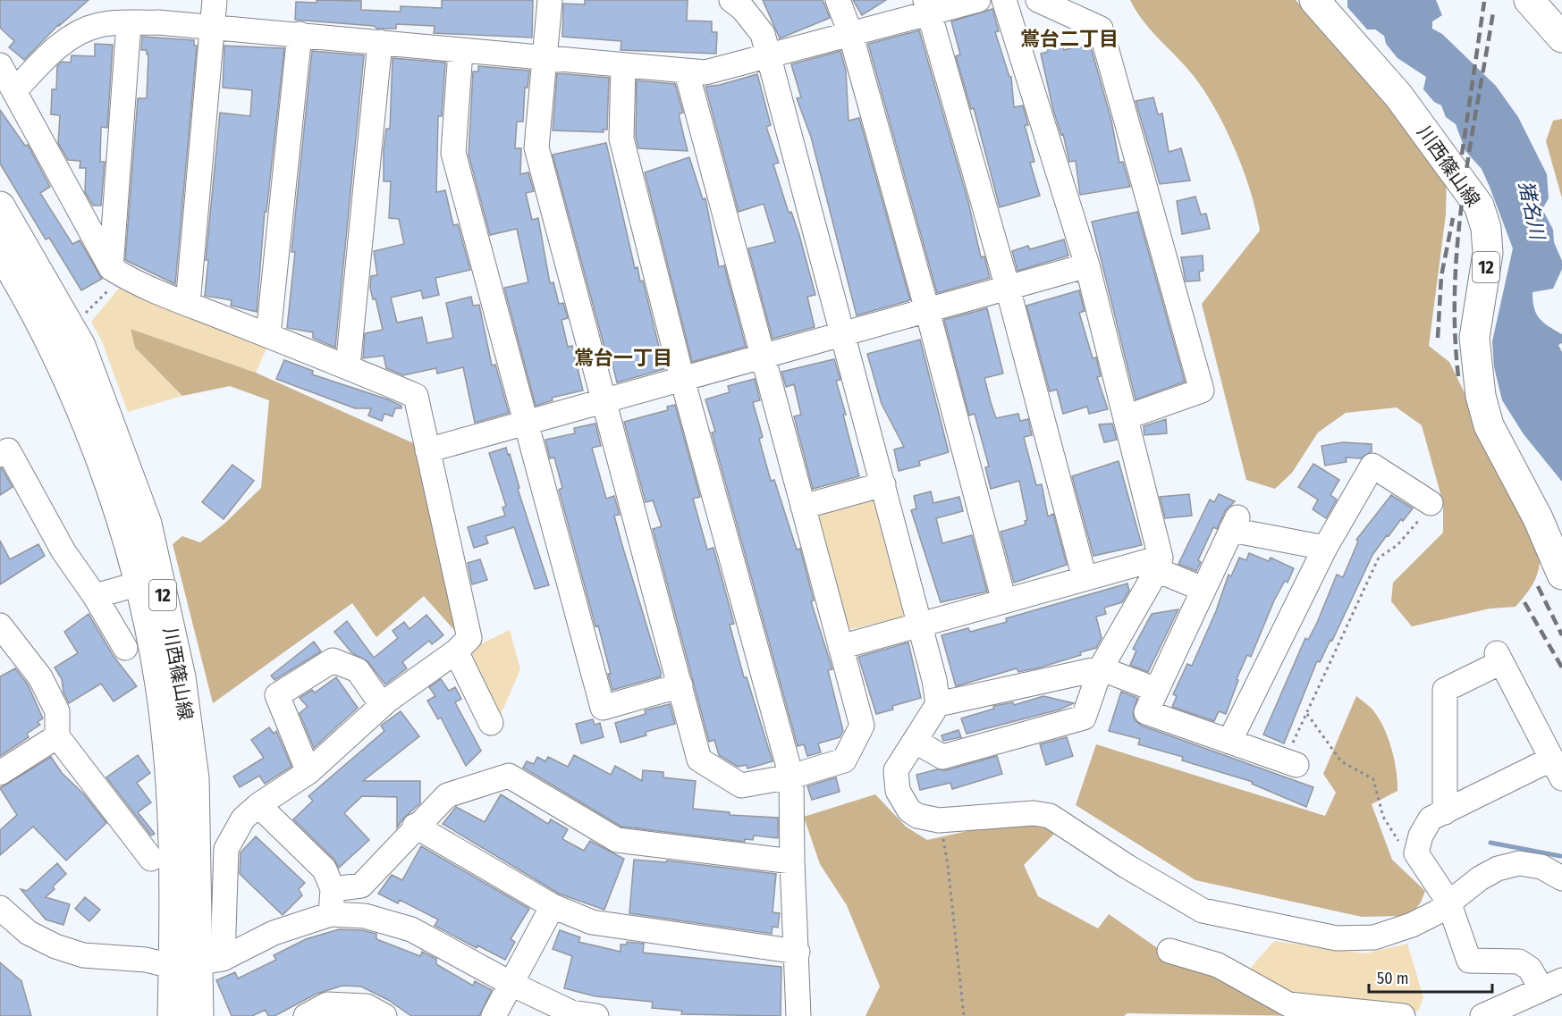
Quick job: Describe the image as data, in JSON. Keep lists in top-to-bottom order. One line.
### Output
{"streets":{"main road":["川西篠山線","12"]},"districts":["鴬台二丁目","鴬台一丁目"],"water":["猪名川"],"scale_bar":"50 m"}
